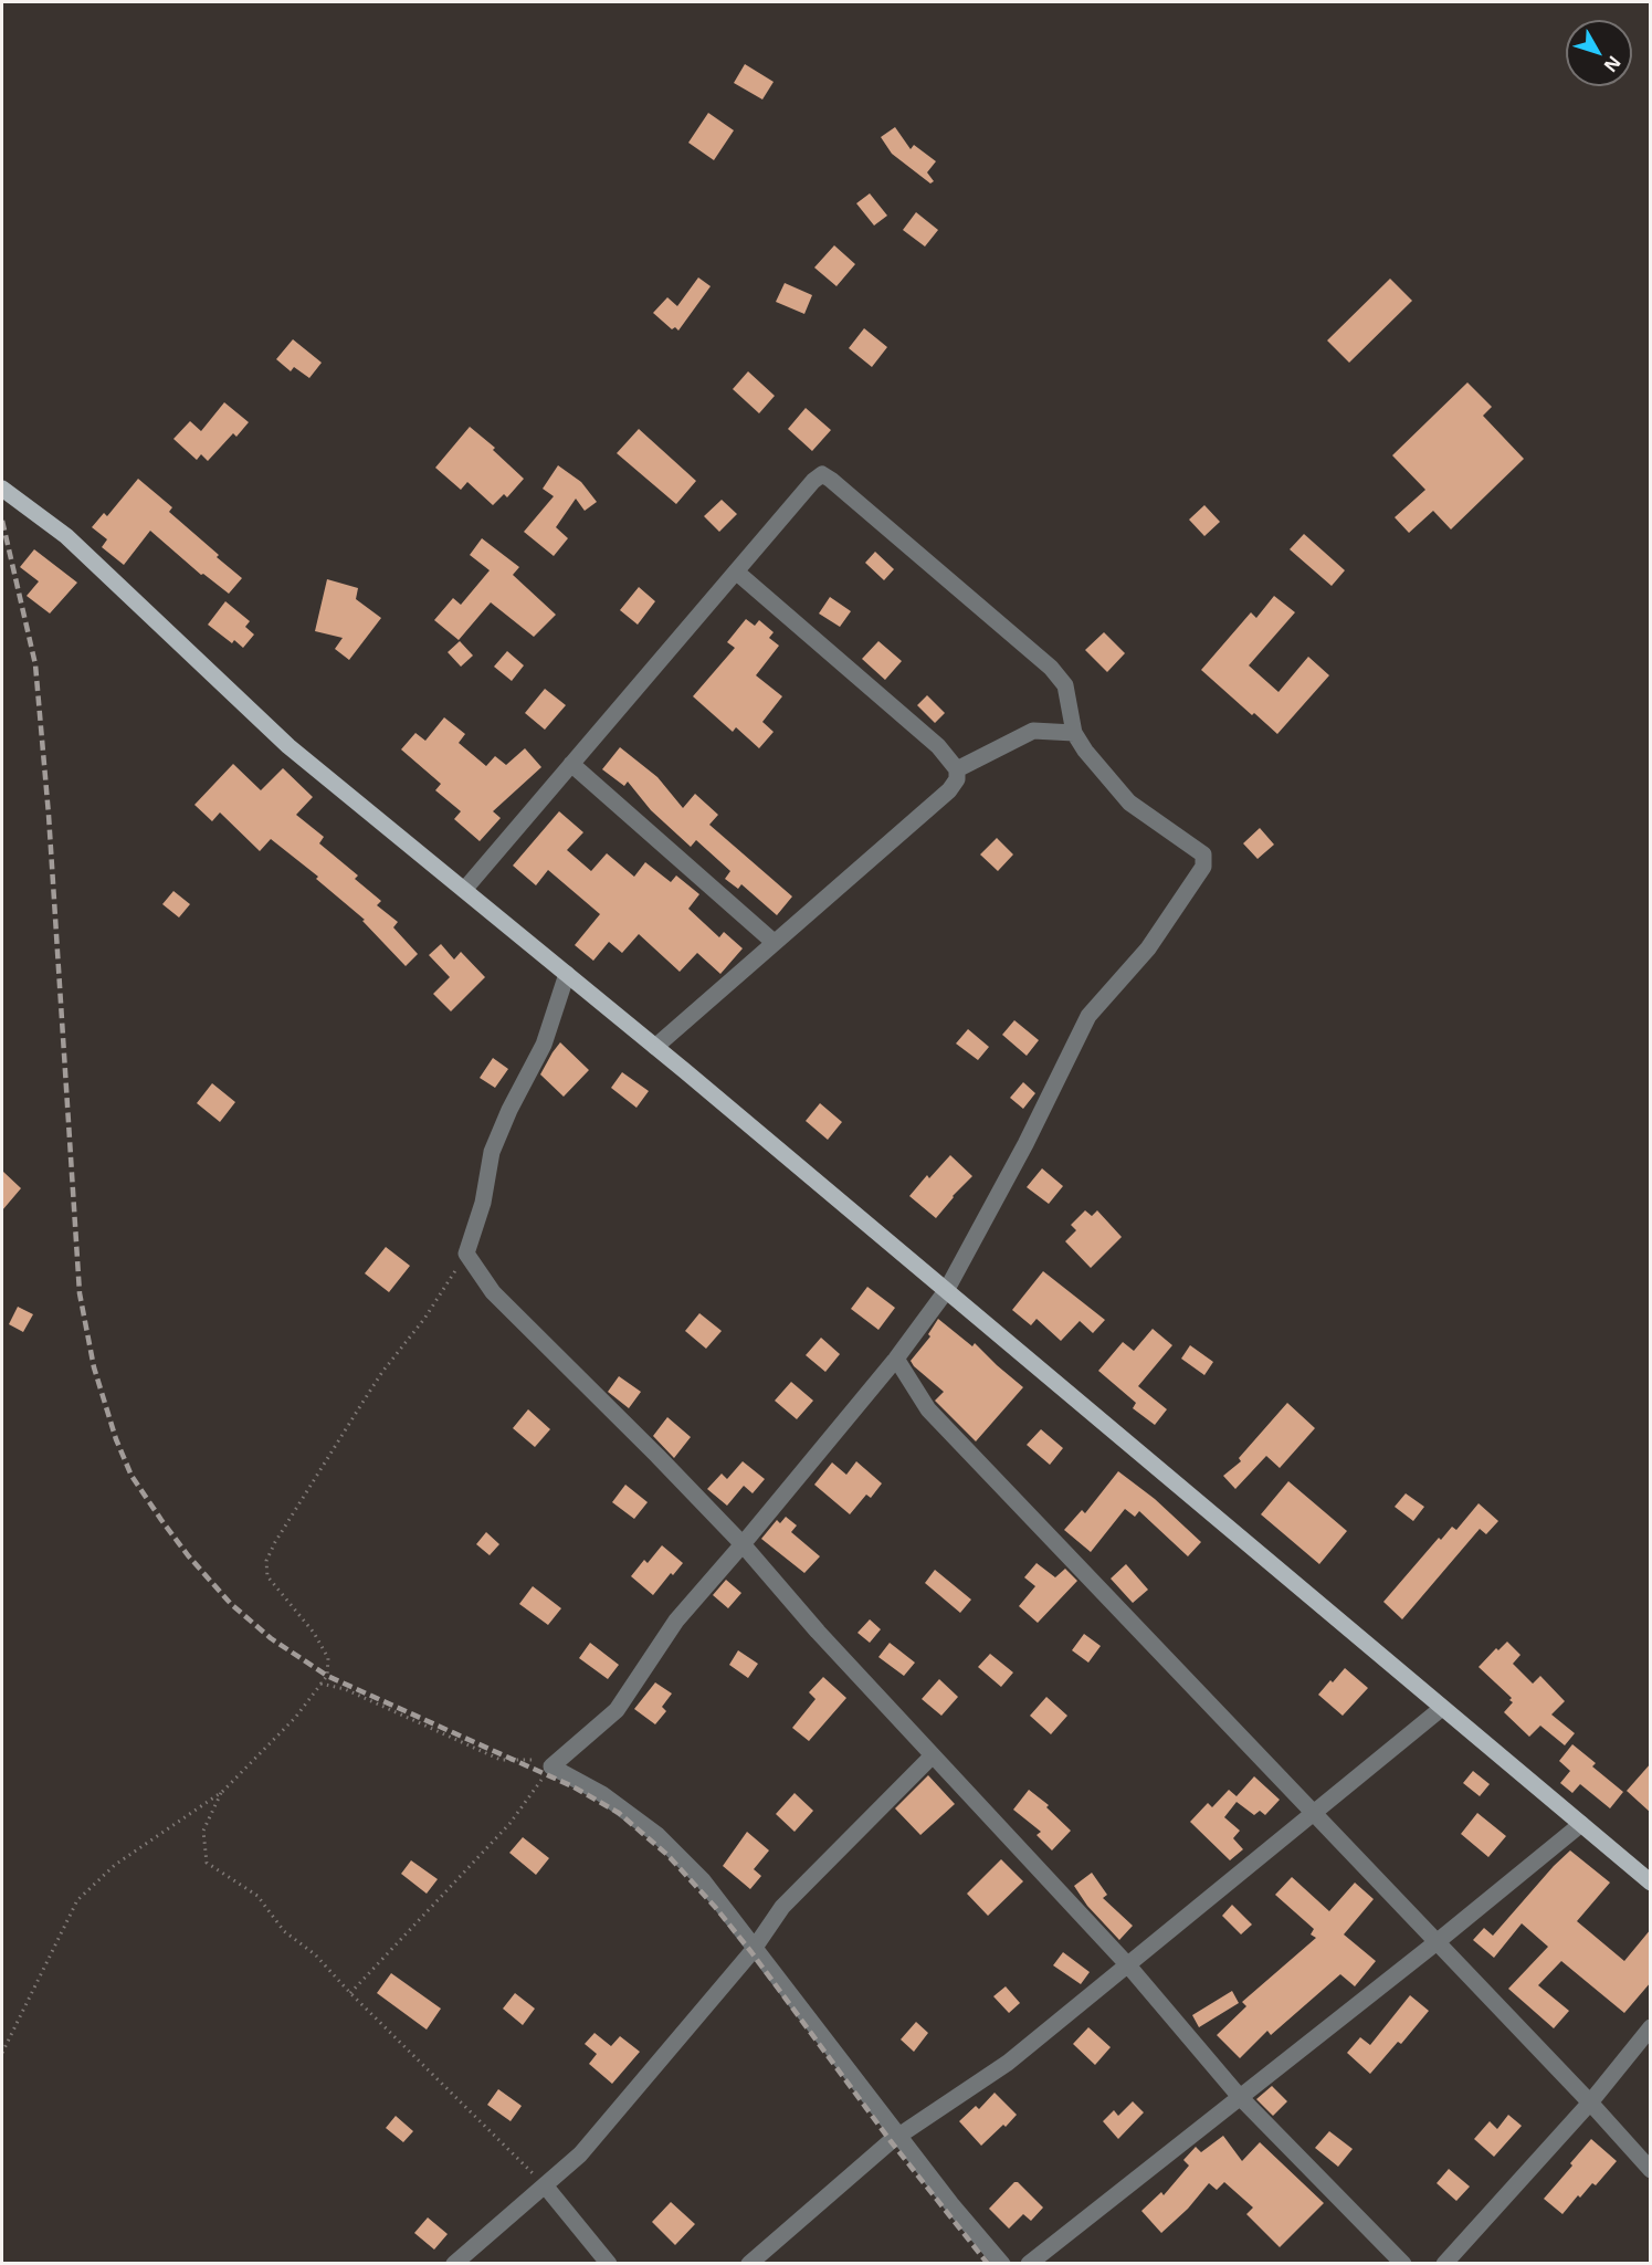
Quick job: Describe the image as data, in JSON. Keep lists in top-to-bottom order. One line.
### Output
{"north":"bottom right"}
